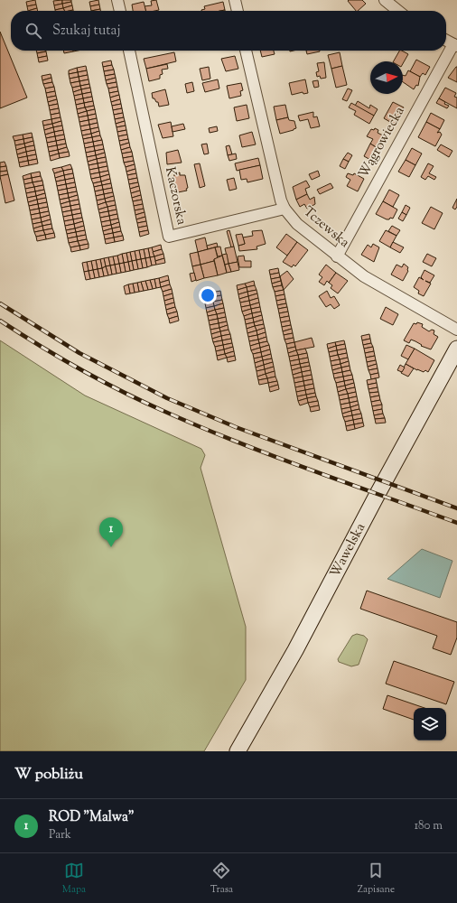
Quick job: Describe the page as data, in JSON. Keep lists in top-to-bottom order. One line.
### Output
{"streets":{"street":["Wągrowiecka","Kaczorska","Tczewska","Wawelska"]},"crossings":[["Wągrowiecka","Tczewska"],["Kaczorska","Tczewska"]],"north":"right","page":{"search":"Szukaj tutaj","pins":"1","heading":"W pobliżu","list":[{"mark":"1","name":"ROD \"Malwa\"","note":"Park","value":"180 m"}],"nav":["Mapa","Trasa","Zapisane"]}}
